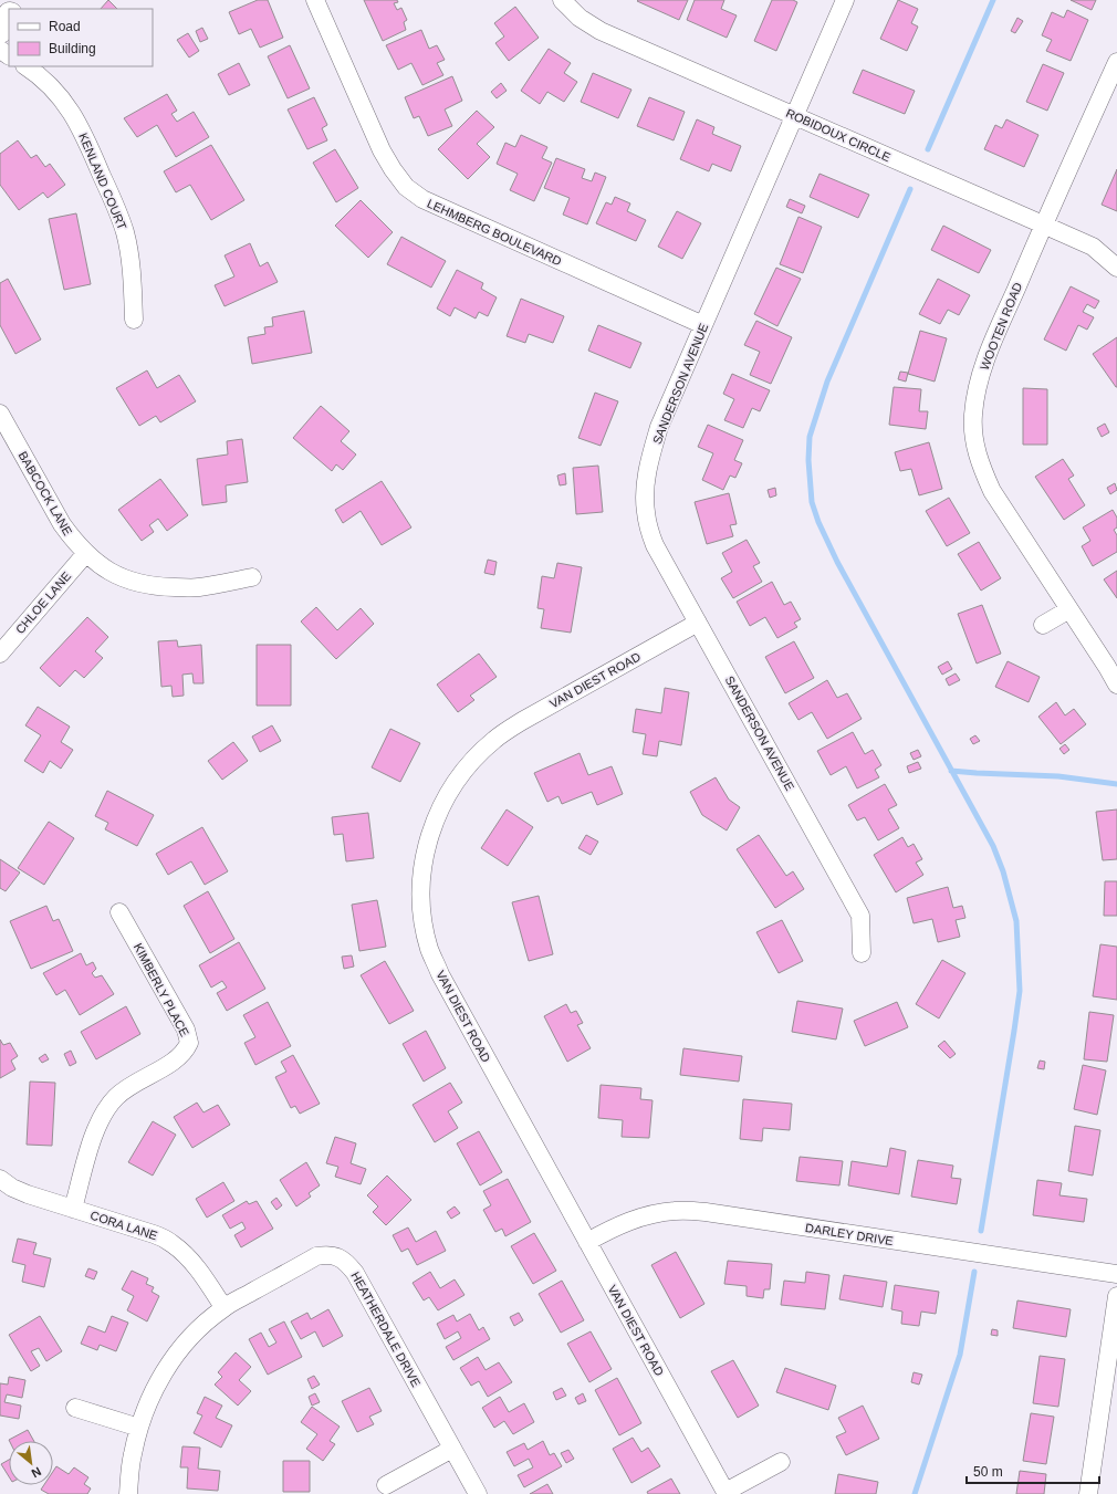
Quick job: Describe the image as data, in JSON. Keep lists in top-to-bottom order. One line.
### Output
{"streets":{"street":["ROBIDOUX CIRCLE","KENLAND COURT","LEHMBERG BOULEVARD","WOOTEN ROAD","SANDERSON AVENUE","BABCOCK LANE","CHLOE LANE","VAN DIEST ROAD","KIMBERLY PLACE","CORA LANE","DARLEY DRIVE","HEATHERDALE DRIVE"]},"crossings":[["ROBIDOUX CIRCLE","WOOTEN ROAD"],["ROBIDOUX CIRCLE","SANDERSON AVENUE"],["LEHMBERG BOULEVARD","SANDERSON AVENUE"],["SANDERSON AVENUE","VAN DIEST ROAD"],["BABCOCK LANE","CHLOE LANE"],["VAN DIEST ROAD","DARLEY DRIVE"],["KIMBERLY PLACE","CORA LANE"],["CORA LANE","HEATHERDALE DRIVE"]],"legend":["Road","Building"],"scale_bar":"50 m","north":"bottom right"}
